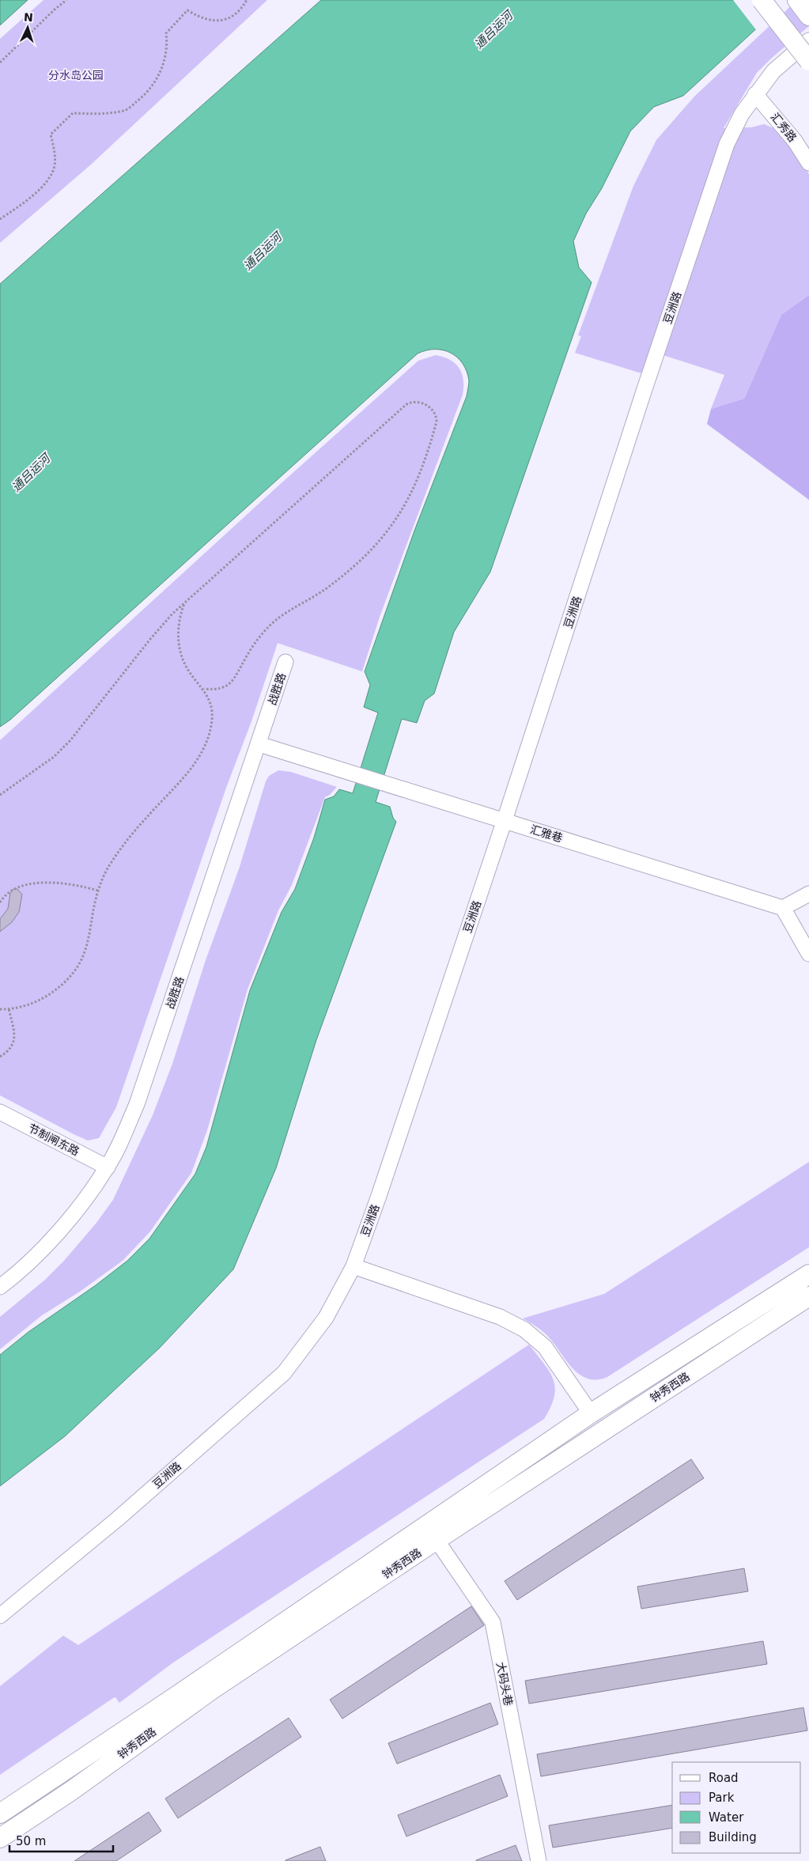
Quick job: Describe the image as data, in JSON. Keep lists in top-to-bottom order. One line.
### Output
{"streets":{"main road":["钟秀西路"],"street":["汇秀路","豆洲路","战胜路","汇雅巷","节制闸东路","大码头巷"]},"crossings":[["汇秀路","豆洲路"],["豆洲路","汇雅巷"],["战胜路","汇雅巷"],["战胜路","节制闸东路"],["钟秀西路","大码头巷"]],"water":["通吕运河"],"parks":["分水岛公园"],"legend":["Road","Park","Water","Building"],"scale_bar":"50 m","north":"top"}
